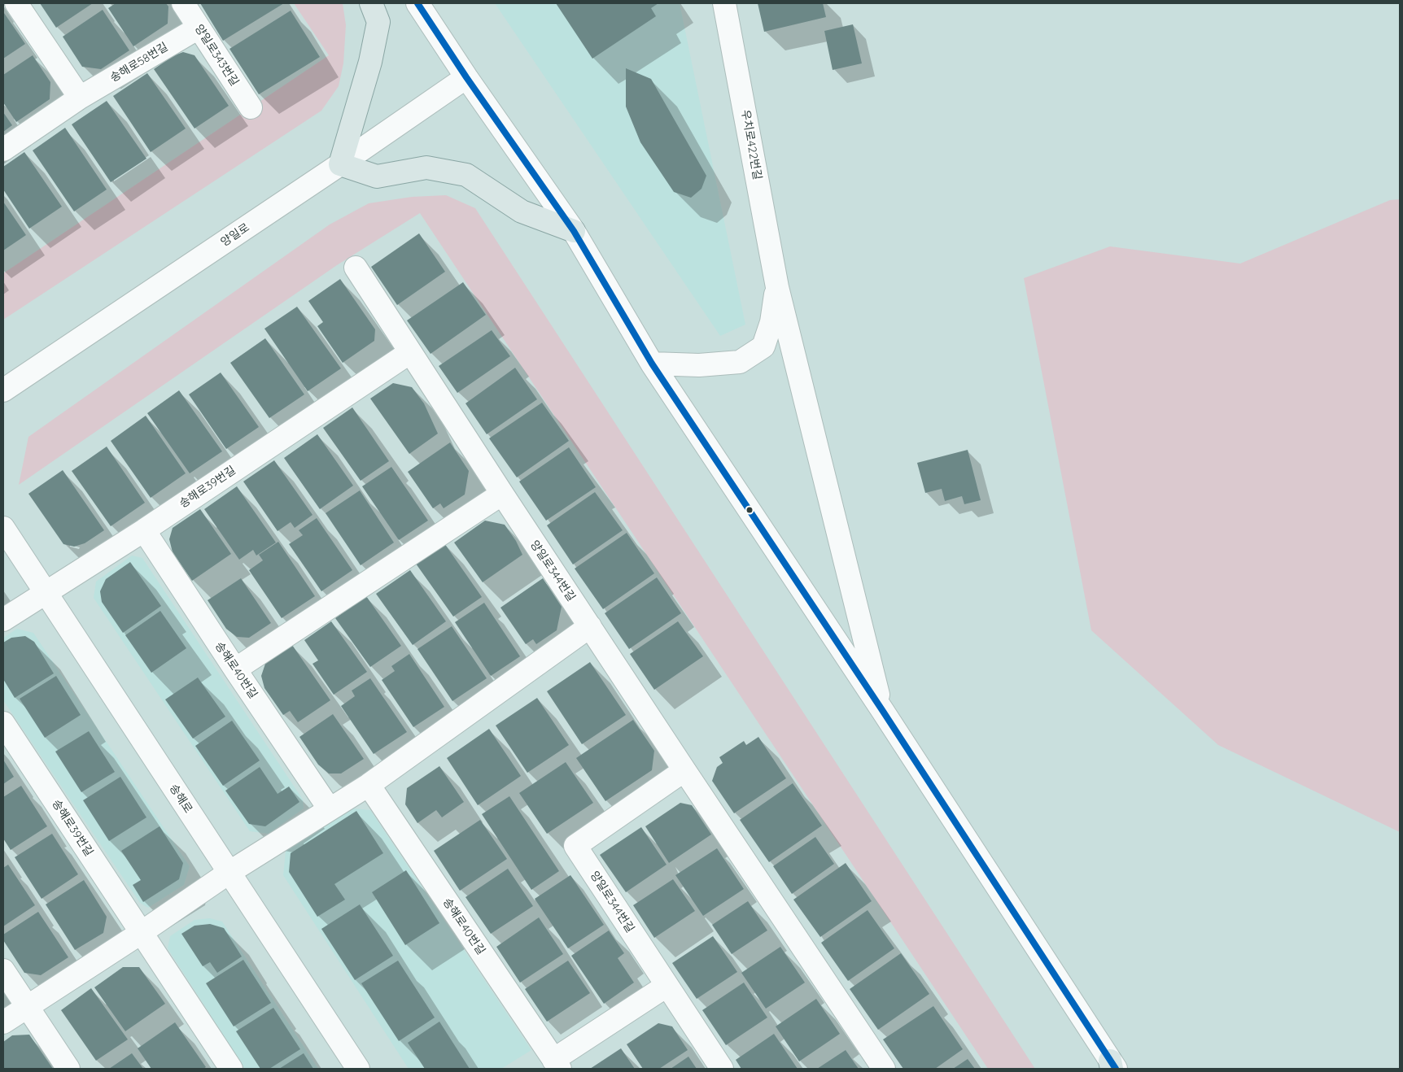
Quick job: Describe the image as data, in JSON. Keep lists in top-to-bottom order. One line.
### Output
{"streets":{"street":["양일로343번길","송해로58번길","우치로422번길","양일로","송해로39번길","양일로344번길","송해로40번길","송해로"]},"crossings":[["양일로343번길","송해로58번길"],["송해로39번길","양일로344번길"],["송해로39번길","송해로40번길"],["송해로39번길","송해로"]]}
